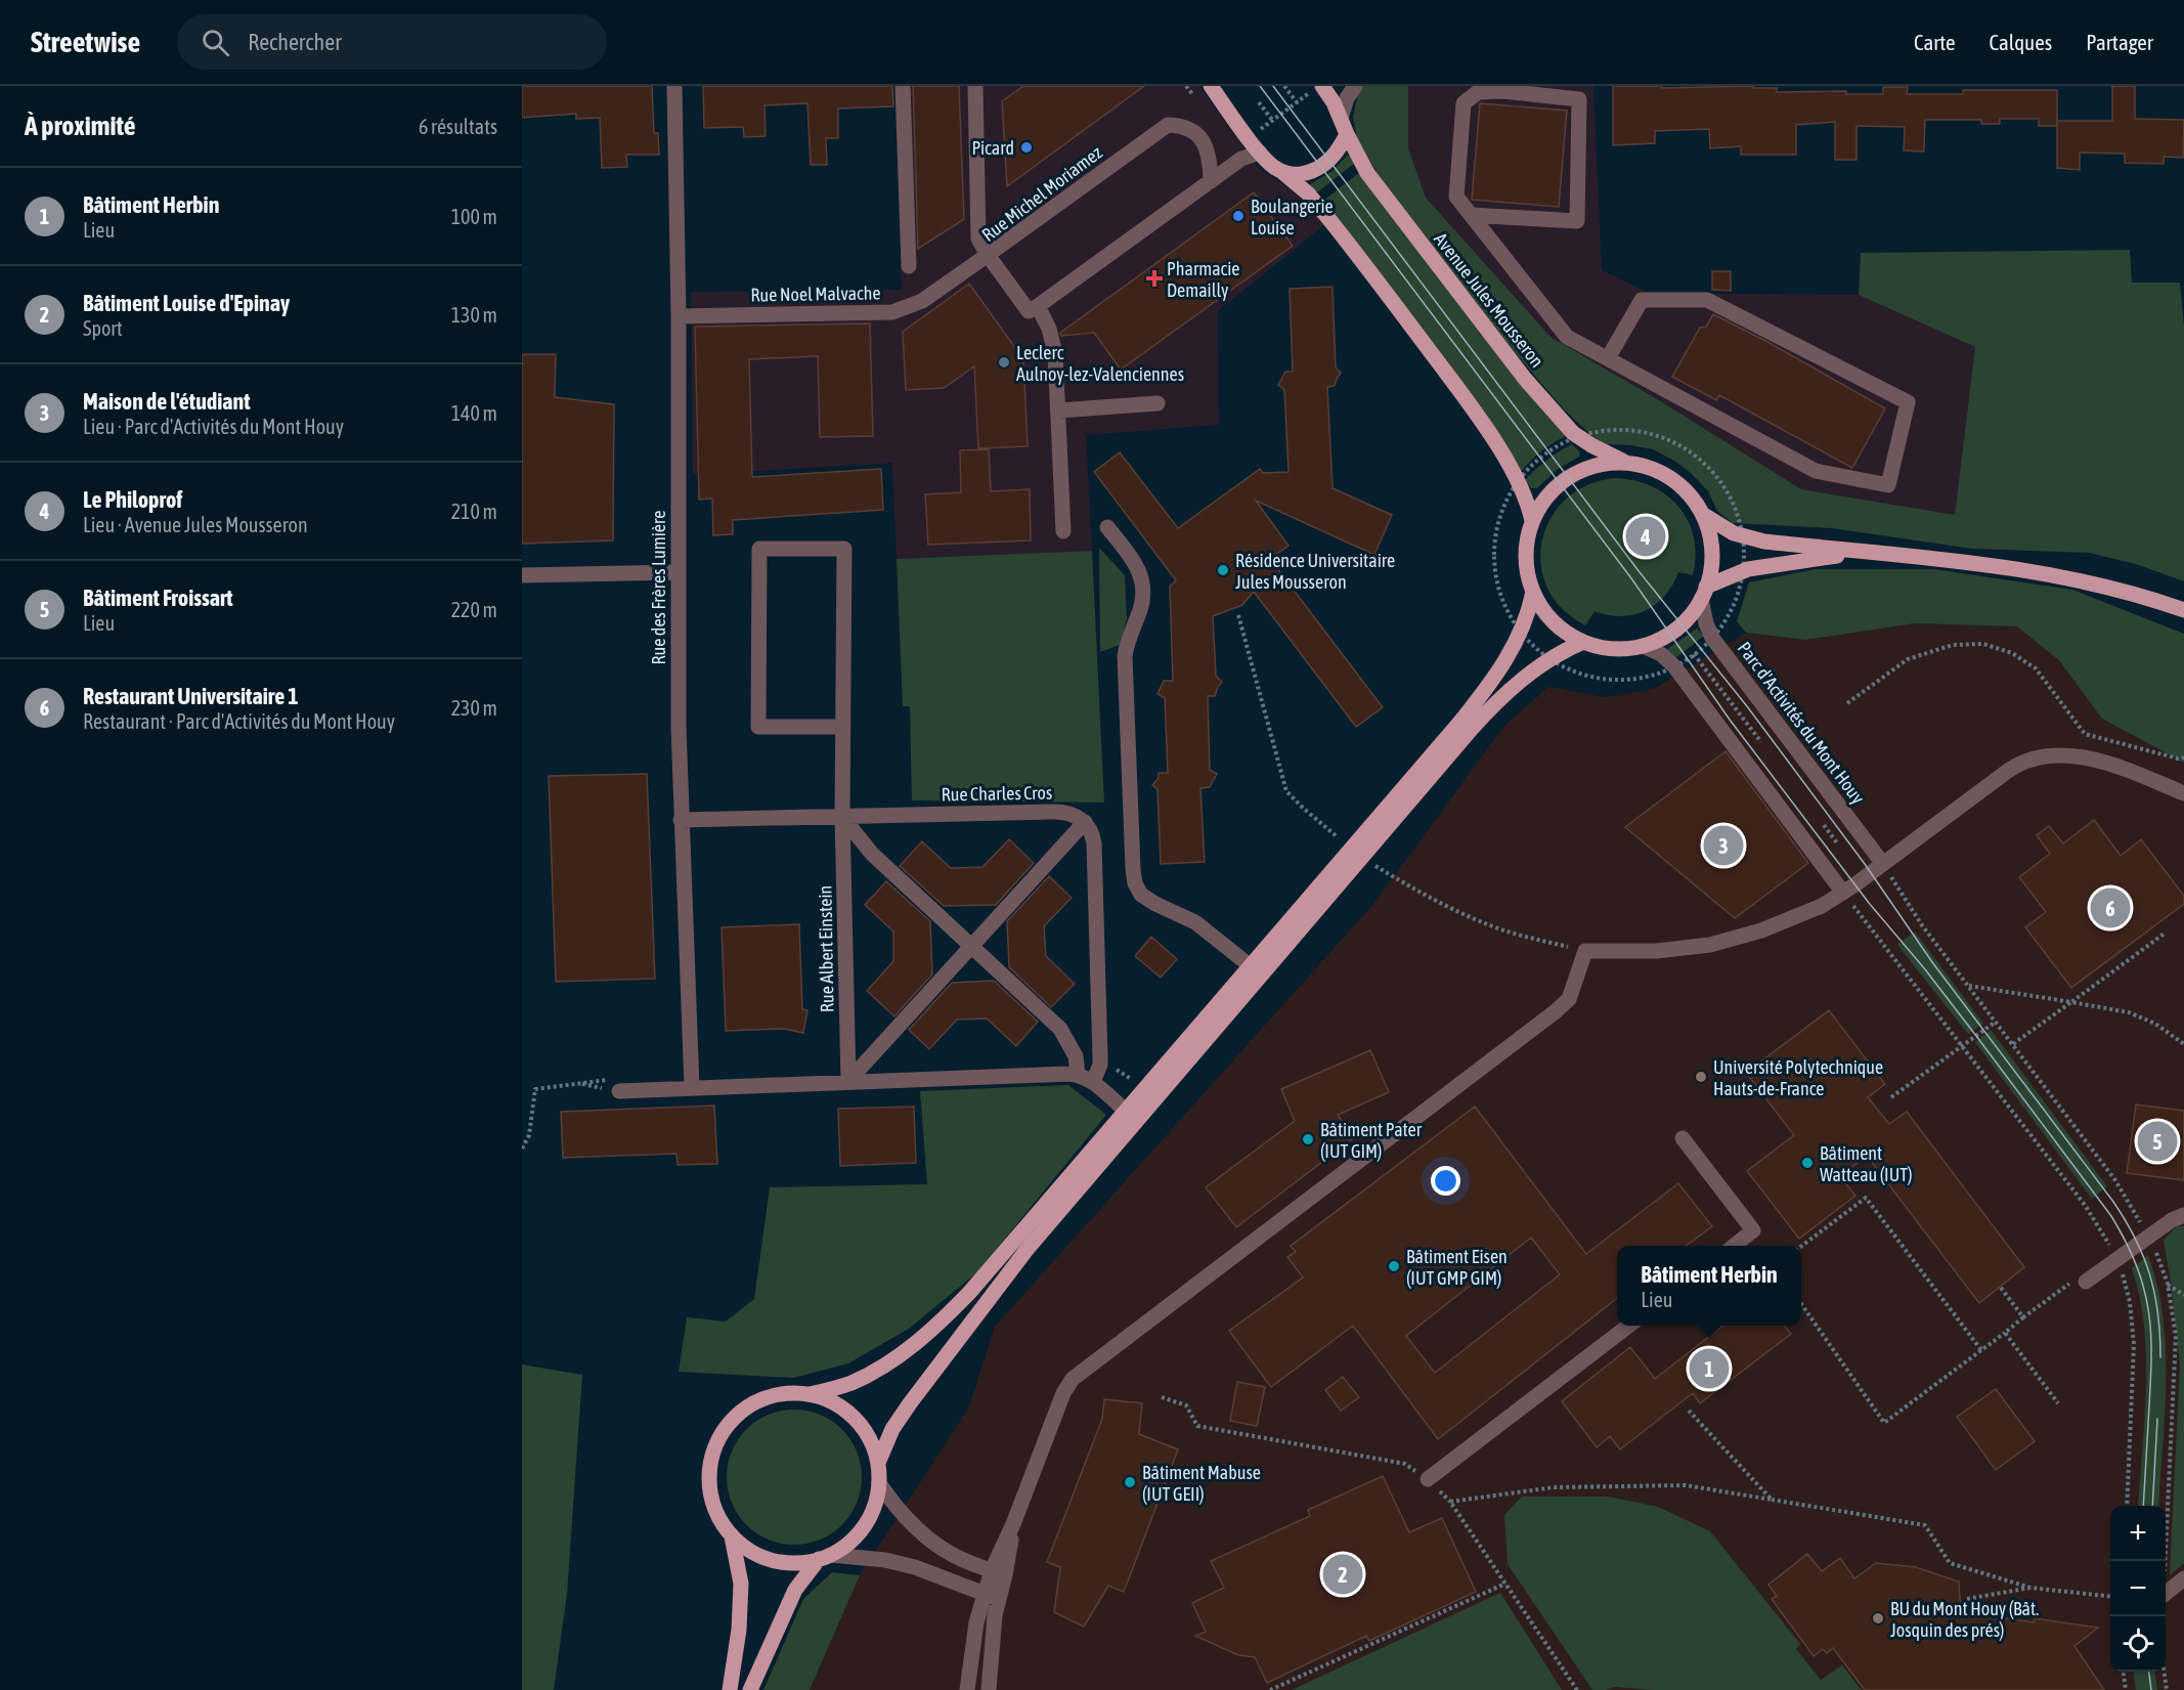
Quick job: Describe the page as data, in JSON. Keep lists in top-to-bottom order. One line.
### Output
{"streets":{"main road":["Avenue Jules Mousseron"],"street":["Rue Michel Moriamez","Rue Noel Malvache","Rue des Frères Lumière","Parc d'Activités du Mont Houy","Rue Charles Cros","Rue Albert Einstein"]},"crossings":[["Rue Michel Moriamez","Rue Noel Malvache"],["Rue Noel Malvache","Rue des Frères Lumière"],["Avenue Jules Mousseron","Parc d'Activités du Mont Houy"],["Rue des Frères Lumière","Rue Charles Cros"],["Rue Charles Cros","Rue Albert Einstein"]],"places":{"other":["Picard","Boulangerie Louise","Leclerc Aulnoy-lez-Valenciennes","Résidence Universitaire Jules Mousseron","Université Polytechnique Hauts-de-France","Bâtiment Pater (IUT GIM)","Bâtiment Watteau (IUT)","Bâtiment Eisen (IUT GMP GIM)","Bâtiment Mabuse (IUT GEII)","BU du Mont Houy (Bât. Josquin des prés)"],"health":["Pharmacie Demailly"]},"page":{"header":"Streetwise","search":"Rechercher","nav":["Carte","Calques","Partager"],"heading":["À proximité","6 résultats"],"list":[{"mark":"1","name":"Bâtiment Herbin","note":"Lieu","value":"100 m"},{"mark":"2","name":"Bâtiment Louise d'Epinay","note":"Sport","value":"130 m"},{"mark":"3","name":"Maison de l'étudiant","note":"Lieu · Parc d'Activités du Mont Houy","value":"140 m"},{"mark":"4","name":"Le Philoprof","note":"Lieu · Avenue Jules Mousseron","value":"210 m"},{"mark":"5","name":"Bâtiment Froissart","note":"Lieu","value":"220 m"},{"mark":"6","name":"Restaurant Universitaire 1","note":"Restaurant · Parc d'Activités du Mont Houy","value":"230 m"}],"pins":["4","3","6","5","1","2"],"popup":["Bâtiment Herbin","Lieu"],"map_buttons":["+","−"]}}
